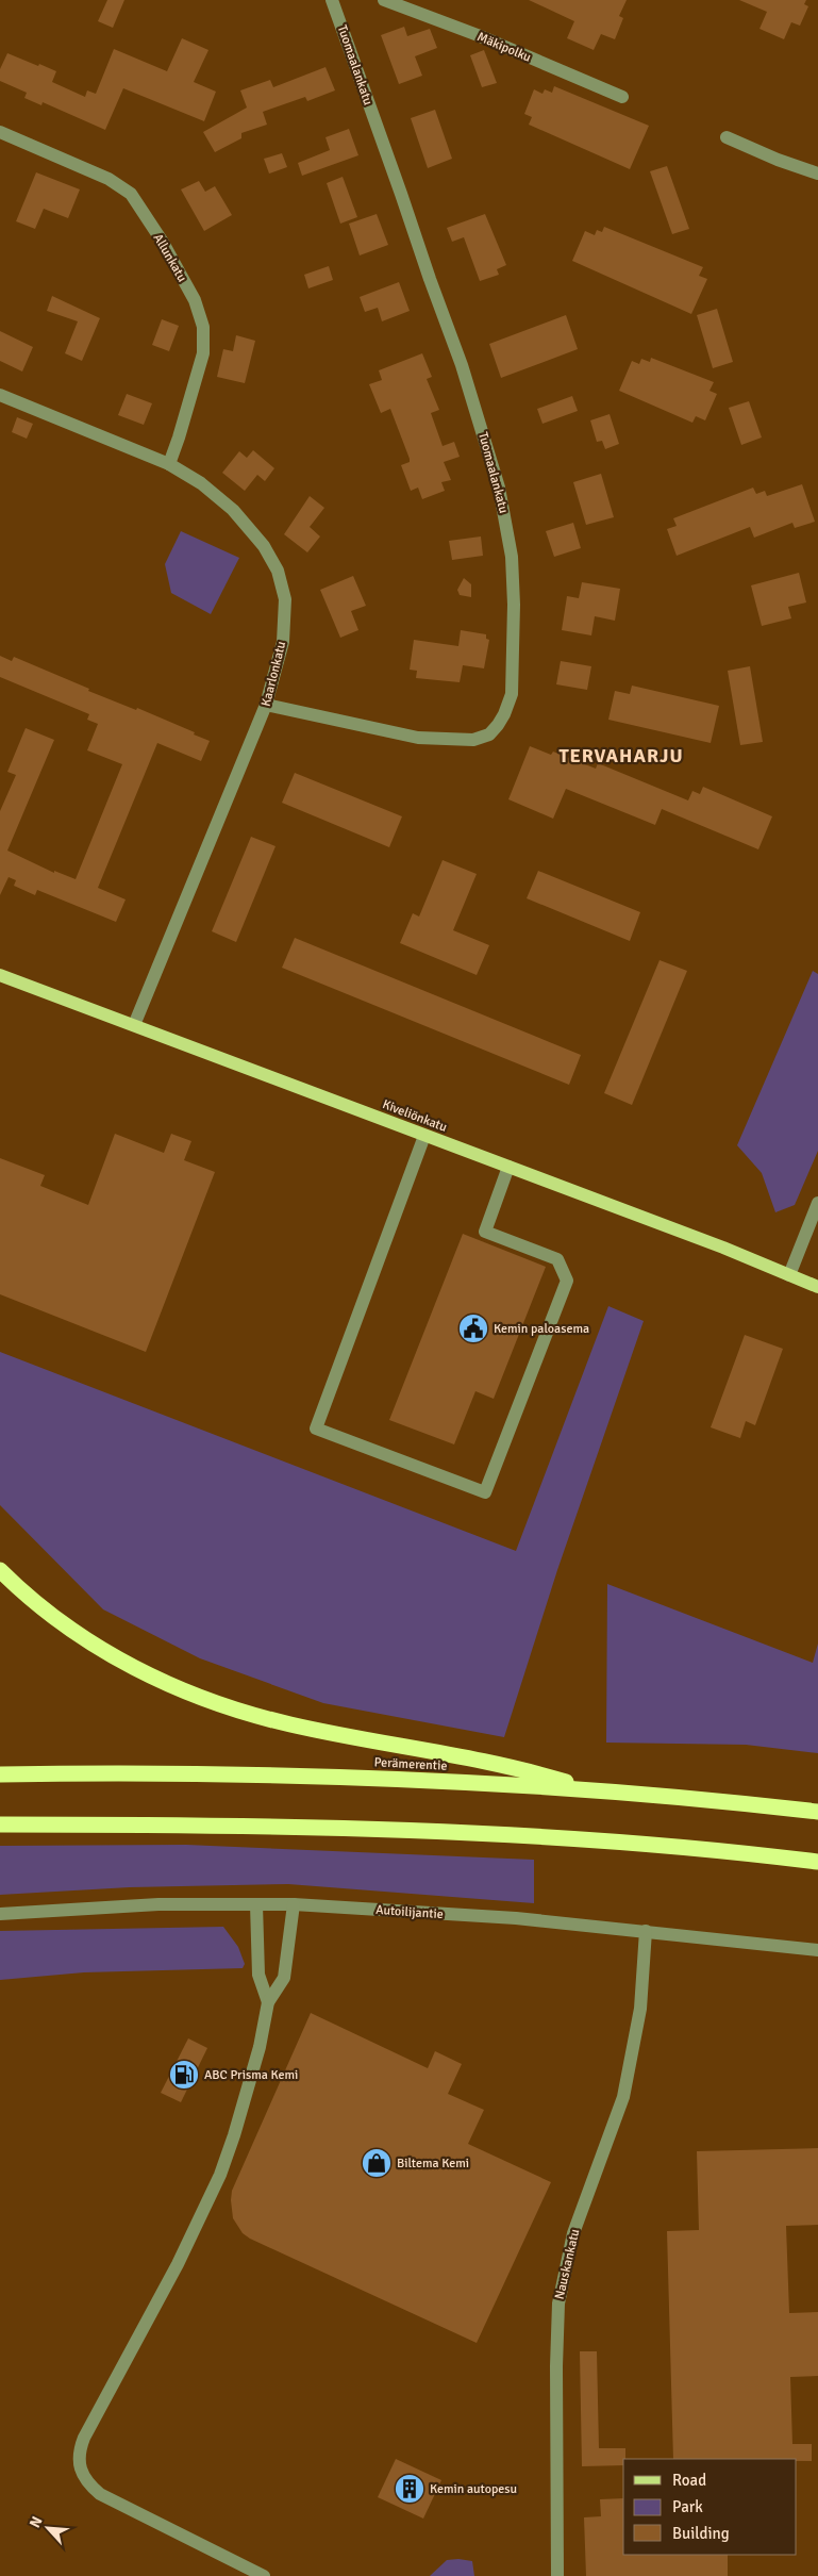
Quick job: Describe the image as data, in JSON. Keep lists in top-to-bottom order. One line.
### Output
{"streets":{"highway":["Perämerentie"],"main road":["Kiveliönkatu"],"street":["Mäkipolku","Tuomaalankatu","Allunkatu","Kaarlonkatu","Autoilijantie","Nauskankatu"]},"crossings":[["Tuomaalankatu","Kaarlonkatu"],["Allunkatu","Kaarlonkatu"],["Kaarlonkatu","Kiveliönkatu"],["Autoilijantie","Nauskankatu"]],"districts":["TERVAHARJU"],"places":{"public building":["Kemin paloasema"],"fuel station":["ABC Prisma Kemi"],"shop":["Biltema Kemi"],"building":["Kemin autopesu"]},"legend":["Road","Park","Building"],"north":"top left"}
